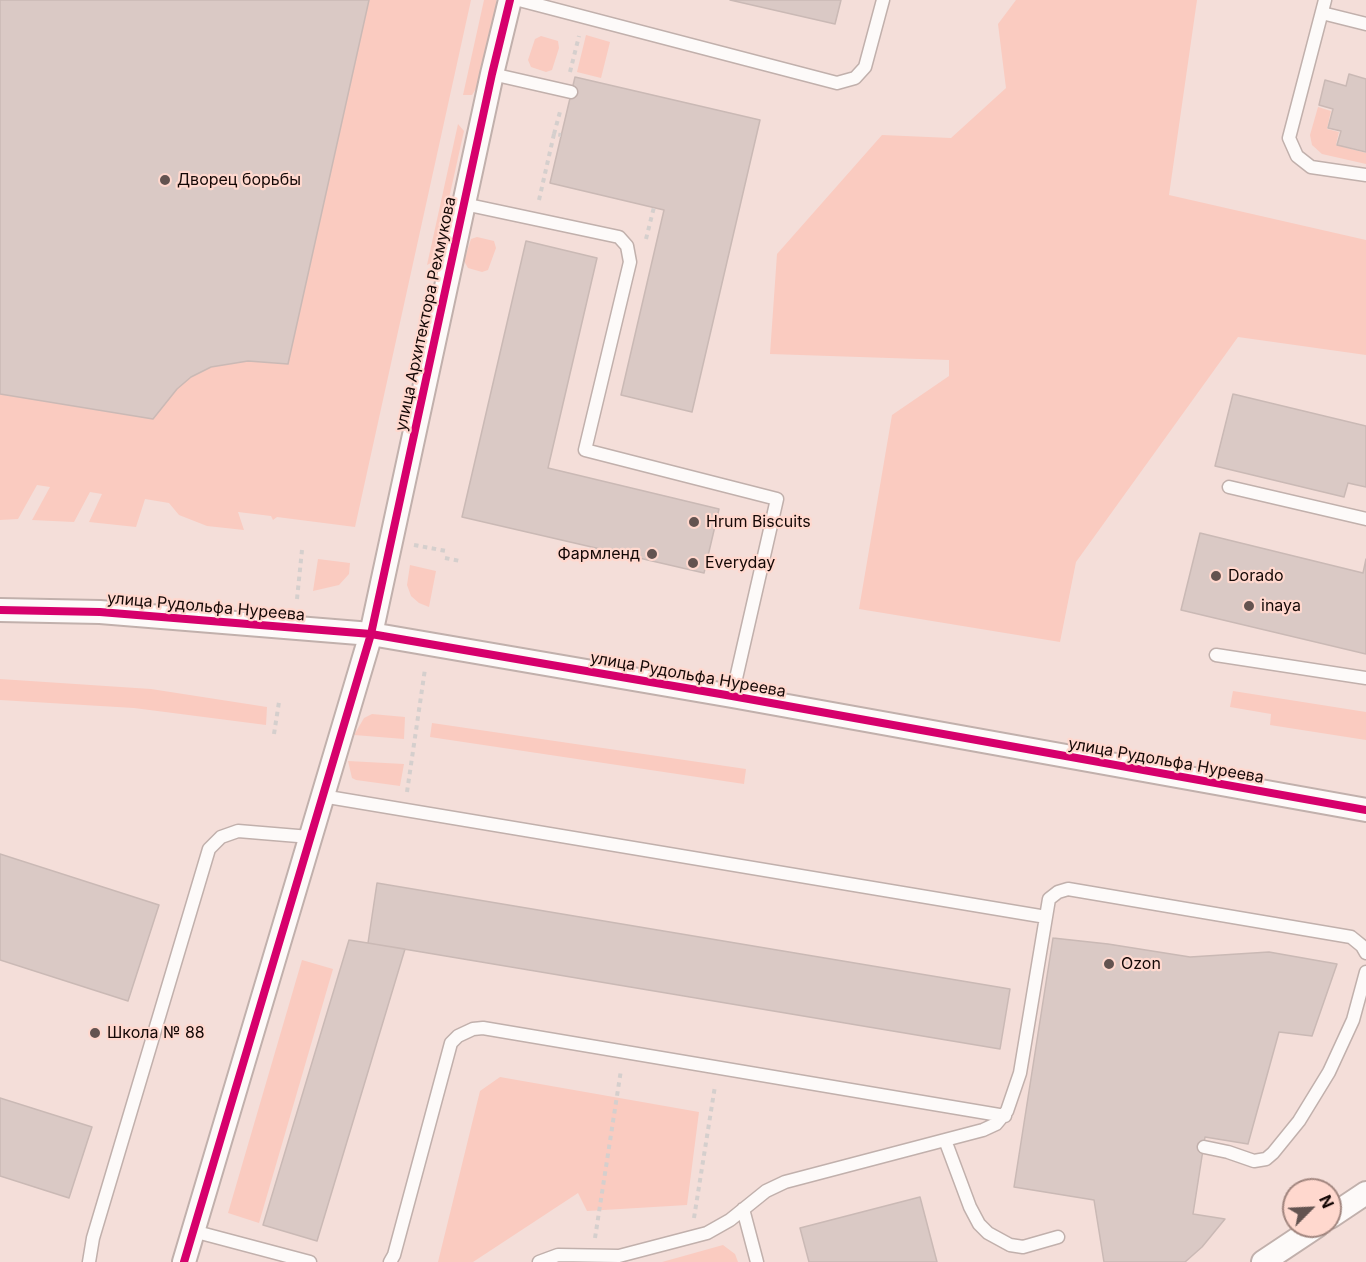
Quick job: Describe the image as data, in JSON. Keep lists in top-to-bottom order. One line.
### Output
{"streets":{"street":["улица Архитектора Рехмукова","улица Рудольфа Нуреева"]},"crossings":[["улица Архитектора Рехмукова","улица Рудольфа Нуреева"]],"places":["Дворец борьбы","Hrum Biscuits","Фармленд","Everyday","Dorado","inaya","Ozon","Школа № 88"],"north":"top right"}
